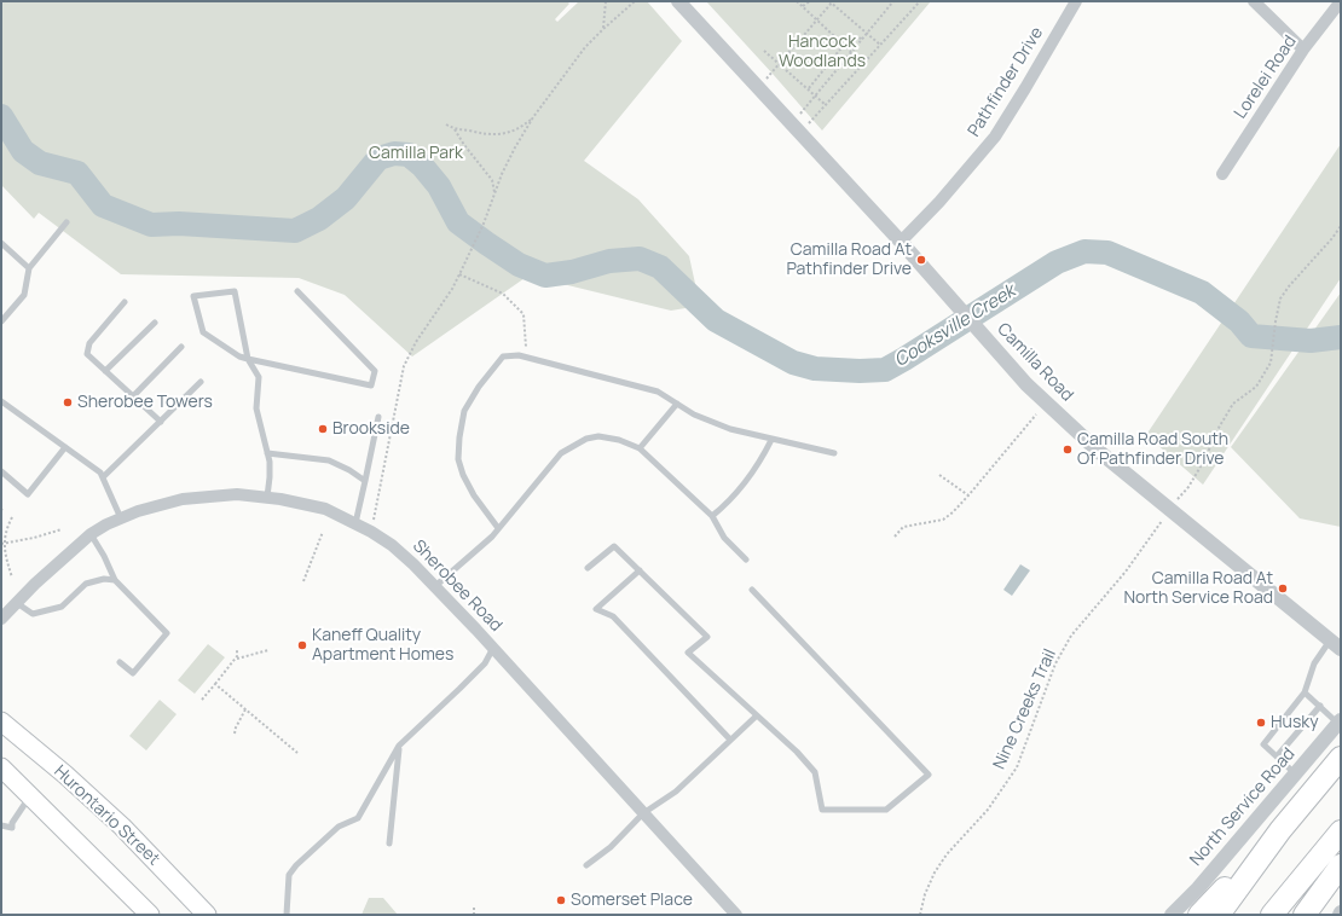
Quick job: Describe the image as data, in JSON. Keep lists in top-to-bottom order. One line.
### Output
{"streets":{"main road":["Hurontario Street"],"street":["Lorelei Road","Pathfinder Drive","Camilla Road","Sherobee Road","North Service Road"],"path":["Nine Creeks Trail"]},"crossings":[["Pathfinder Drive","Camilla Road"]],"water":["Cooksville Creek"],"parks":["Hancock Woodlands","Camilla Park"],"places":["Camilla Road At Pathfinder Drive","Sherobee Towers","Brookside","Camilla Road South Of Pathfinder Drive","Camilla Road At North Service Road","Kaneff Quality Apartment Homes","Husky","Somerset Place"]}
